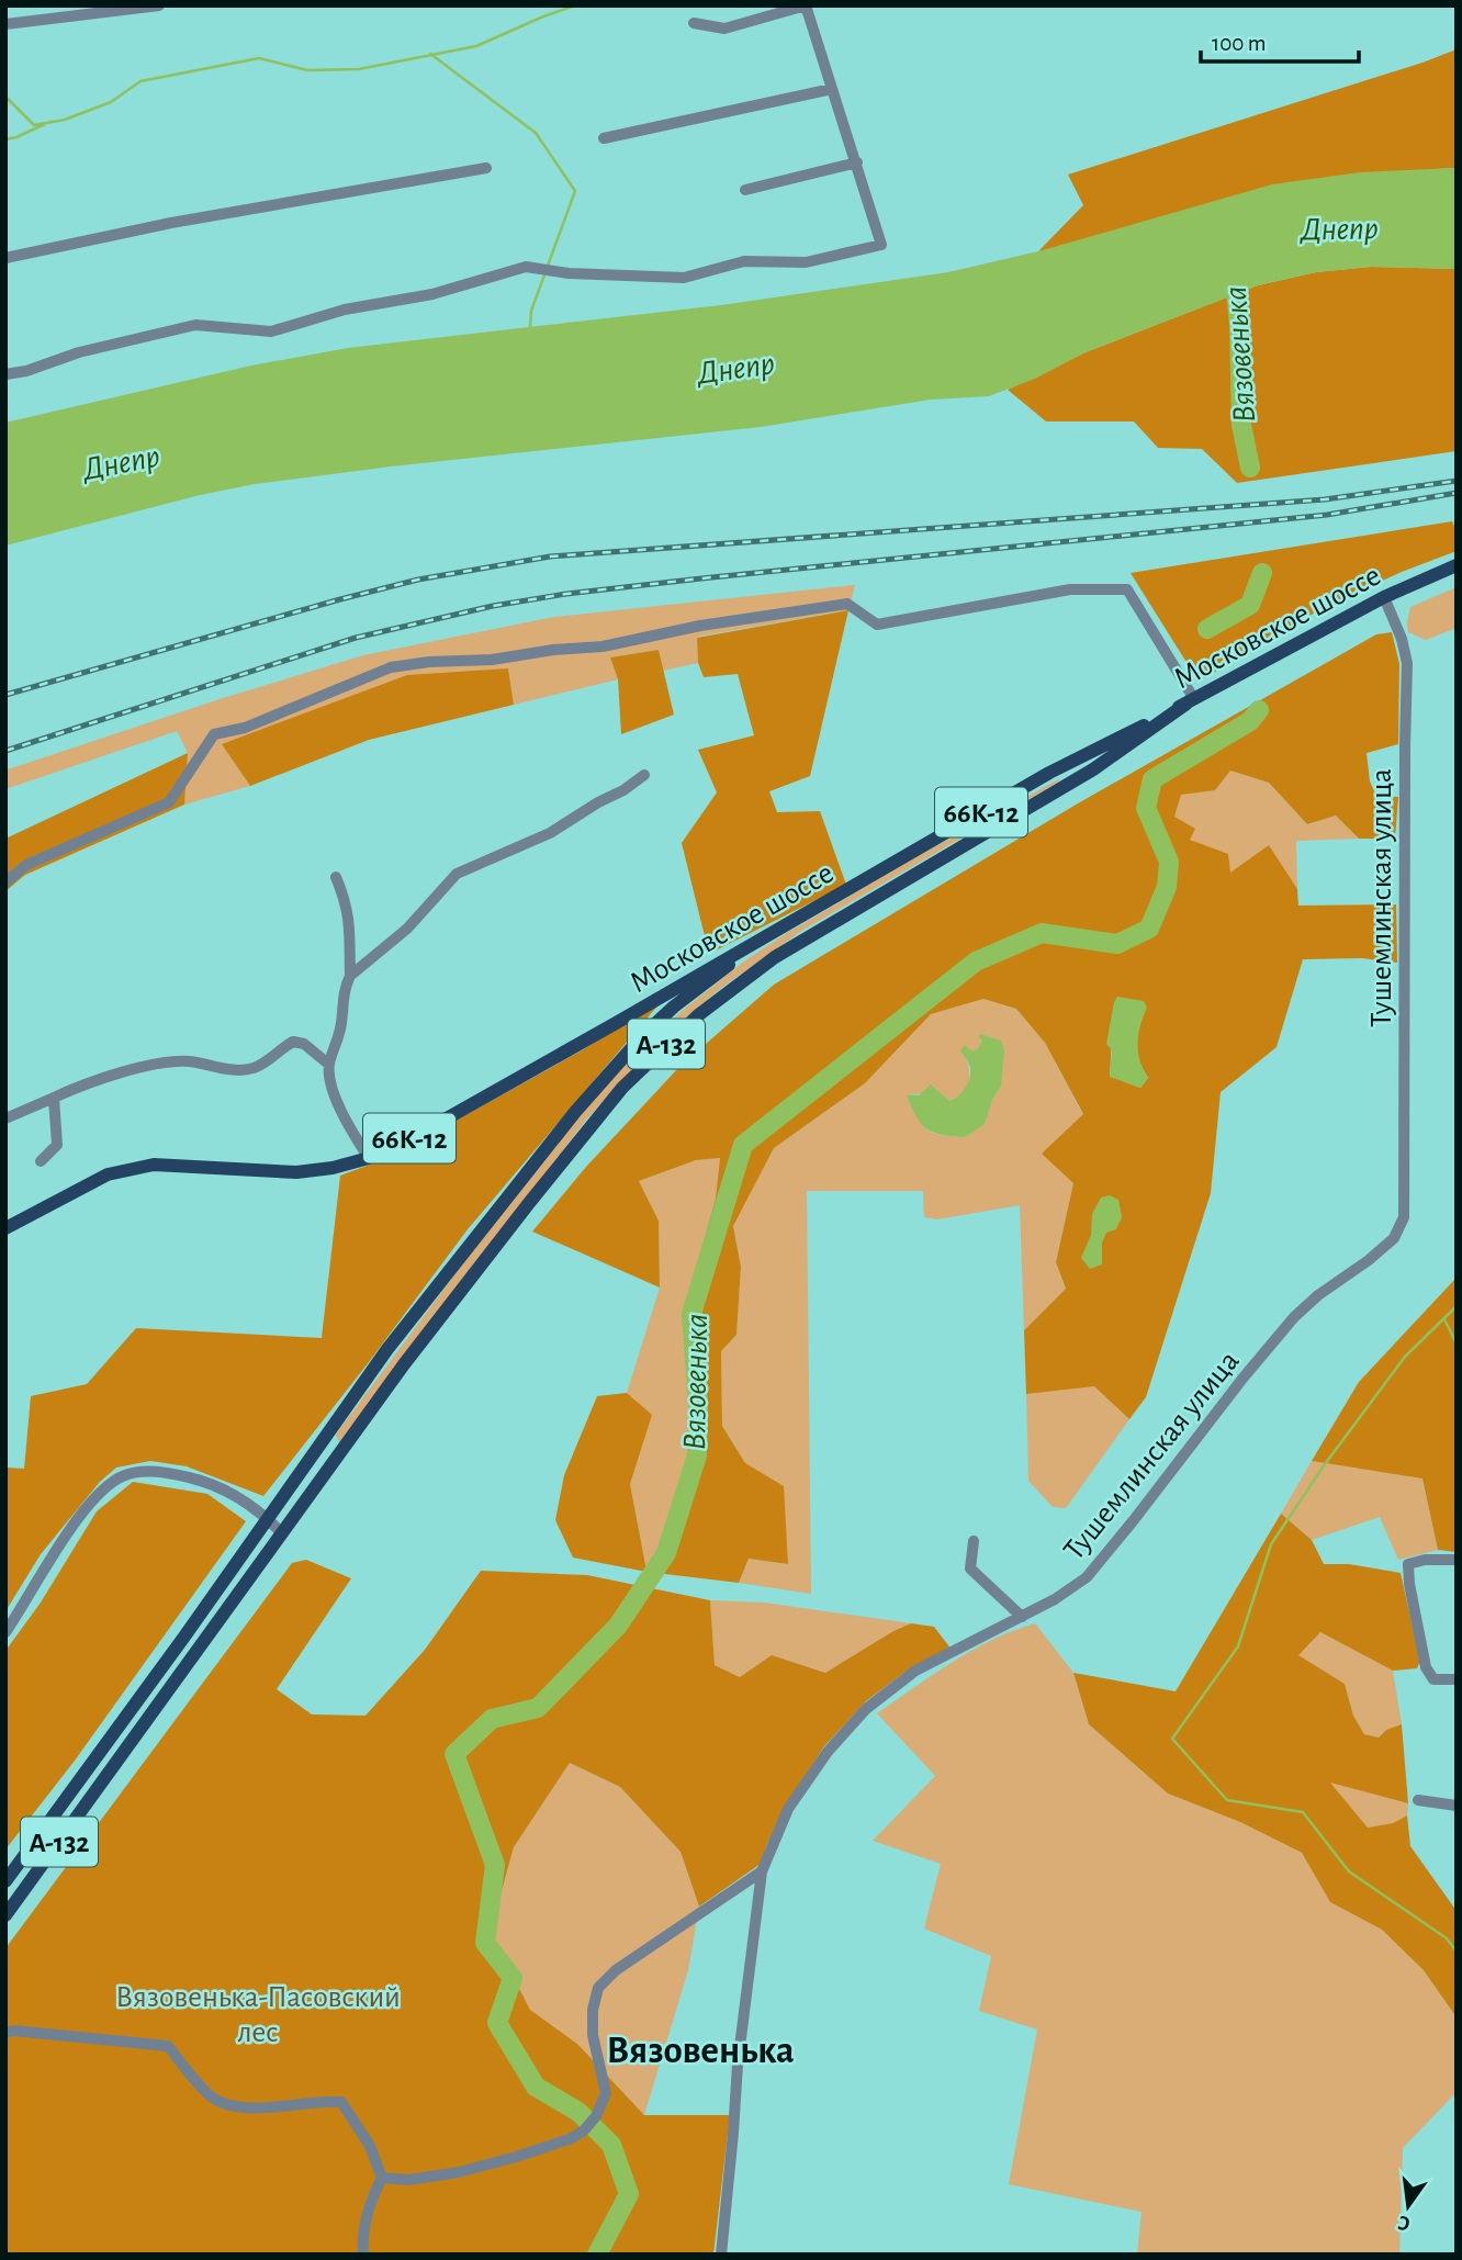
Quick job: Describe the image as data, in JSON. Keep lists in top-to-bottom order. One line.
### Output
{"streets":{"main road":["Московское шоссе","66К-12","А-132"],"street":["Тушемлинская улица"]},"crossings":[["Московское шоссе","Тушемлинская улица"],["Московское шоссе","А-132"]],"districts":["Вязовенька"],"water":["Днепр","Вязовенька"],"parks":["Вязовенька-Пасовский лес"],"scale_bar":"100 m","north":"bottom"}
